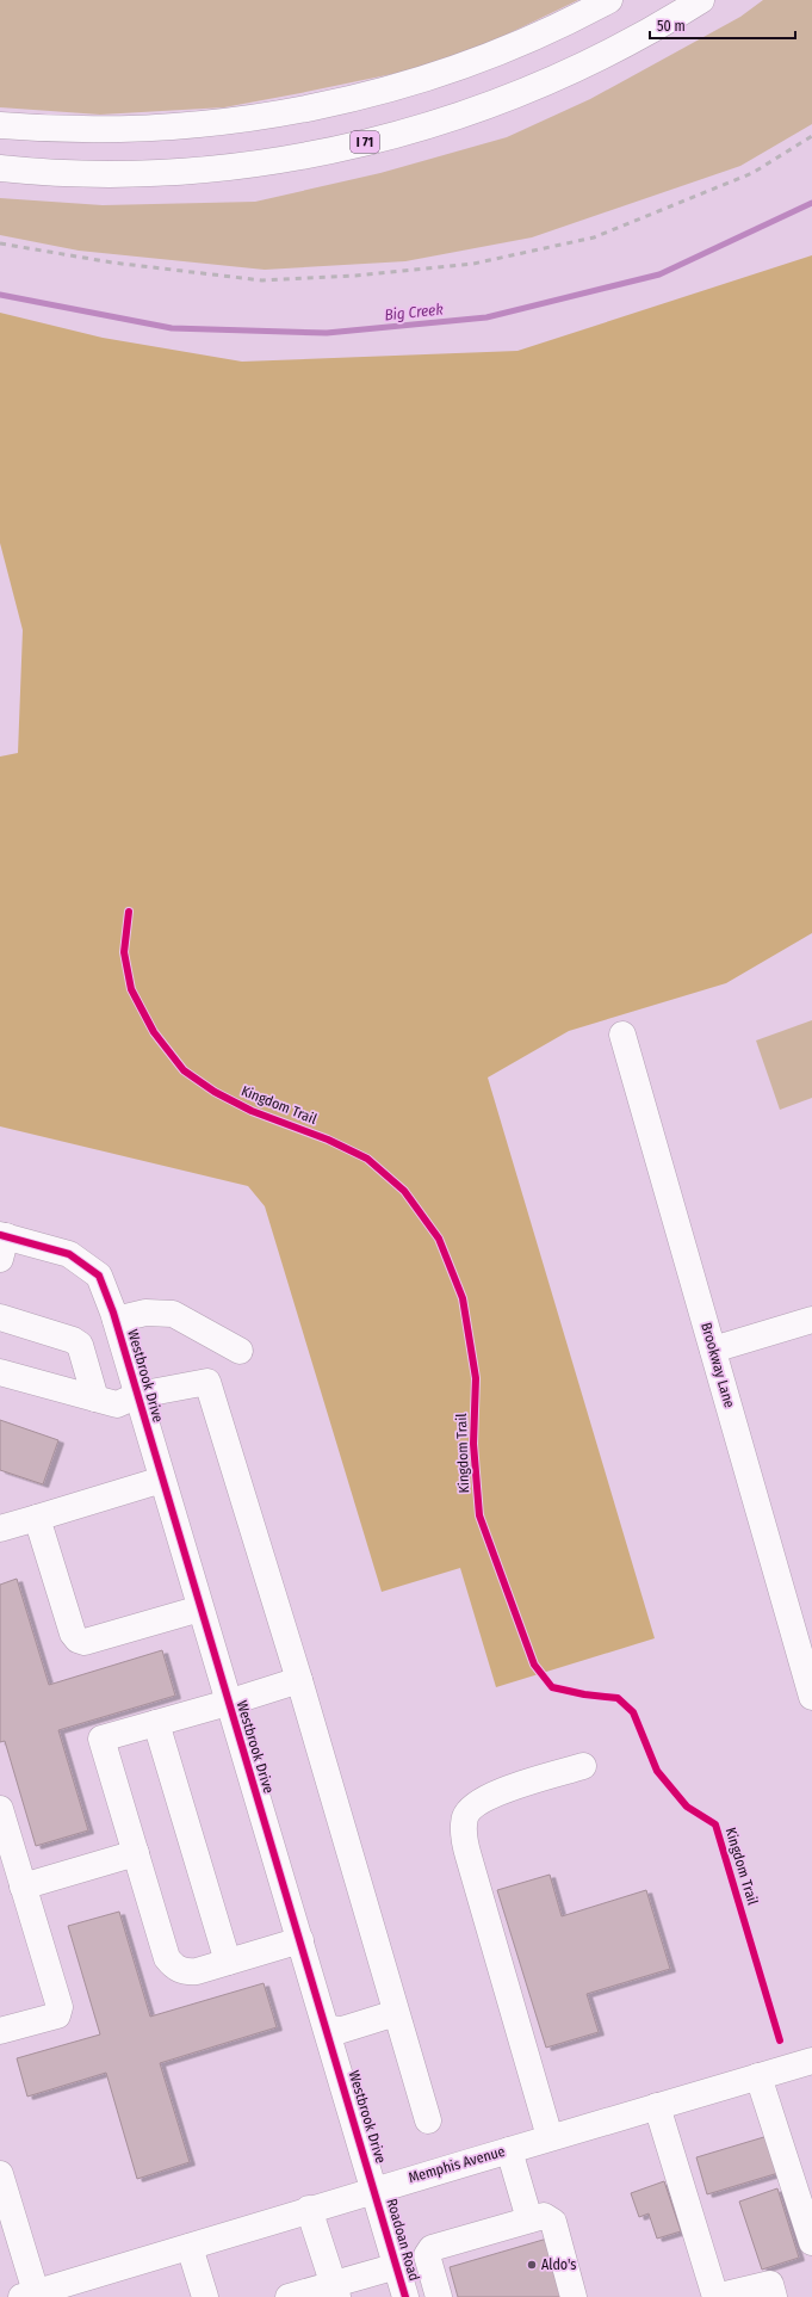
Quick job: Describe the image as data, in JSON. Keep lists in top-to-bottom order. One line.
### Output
{"streets":{"main road":["I 71","Brookway Lane","Westbrook Drive","Memphis Avenue","Roadoan Road"],"cycle path":["Kingdom Trail"]},"crossings":[["Westbrook Drive","Memphis Avenue"],["Westbrook Drive","Roadoan Road"],["Memphis Avenue","Roadoan Road"]],"water":["Big Creek"],"places":["Aldo's"],"scale_bar":"50 m"}
